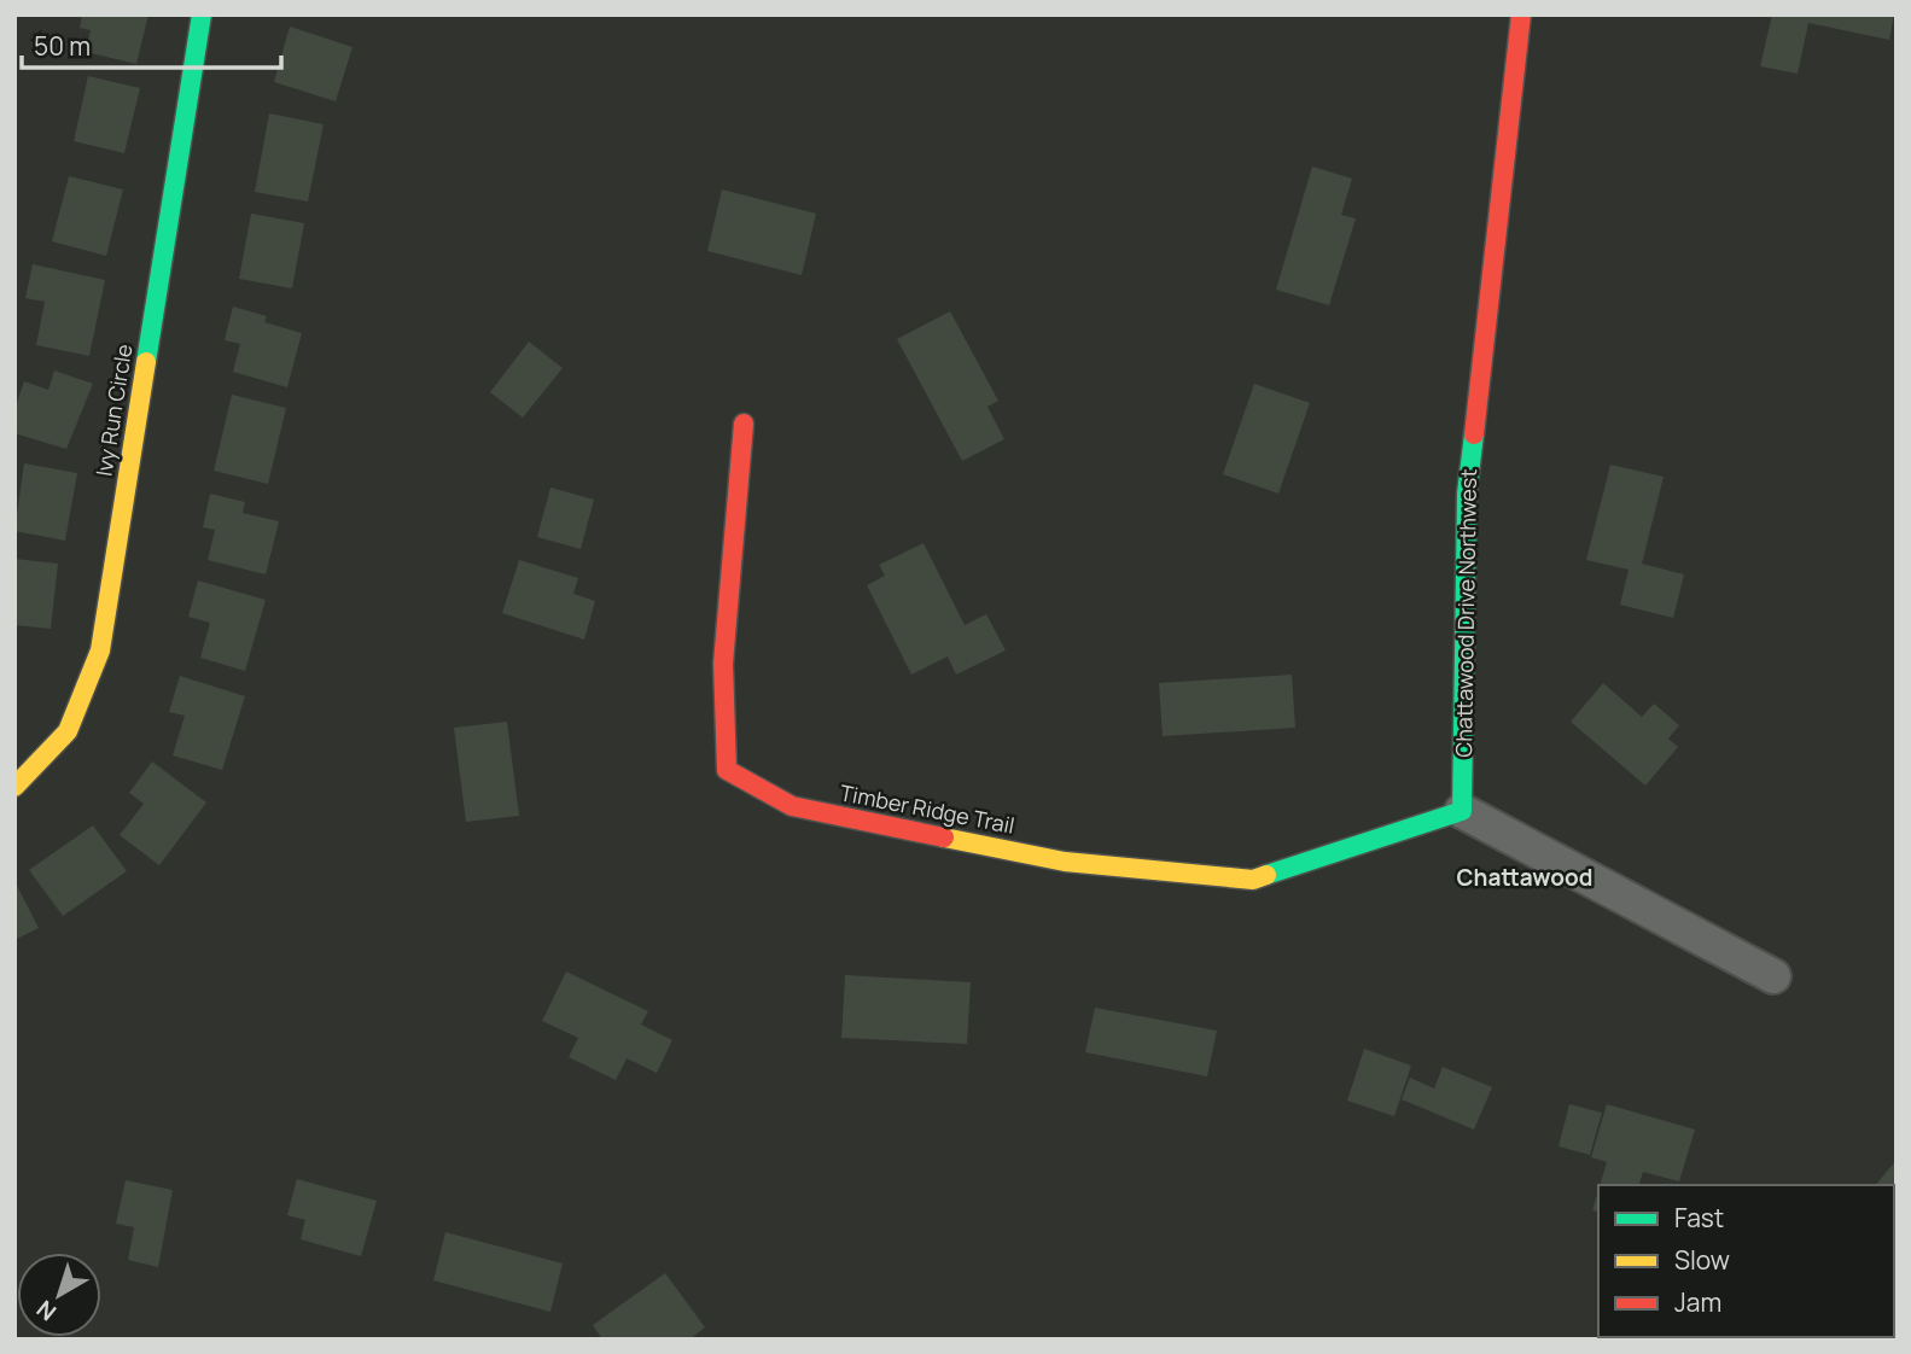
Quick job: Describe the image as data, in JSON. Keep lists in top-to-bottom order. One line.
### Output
{"streets":{"street":["Ivy Run Circle","Chattawood Drive Northwest","Timber Ridge Trail"]},"crossings":[["Chattawood Drive Northwest","Timber Ridge Trail"]],"districts":["Chattawood"],"legend":["Fast","Slow","Jam"],"scale_bar":"50 m","north":"bottom left"}
